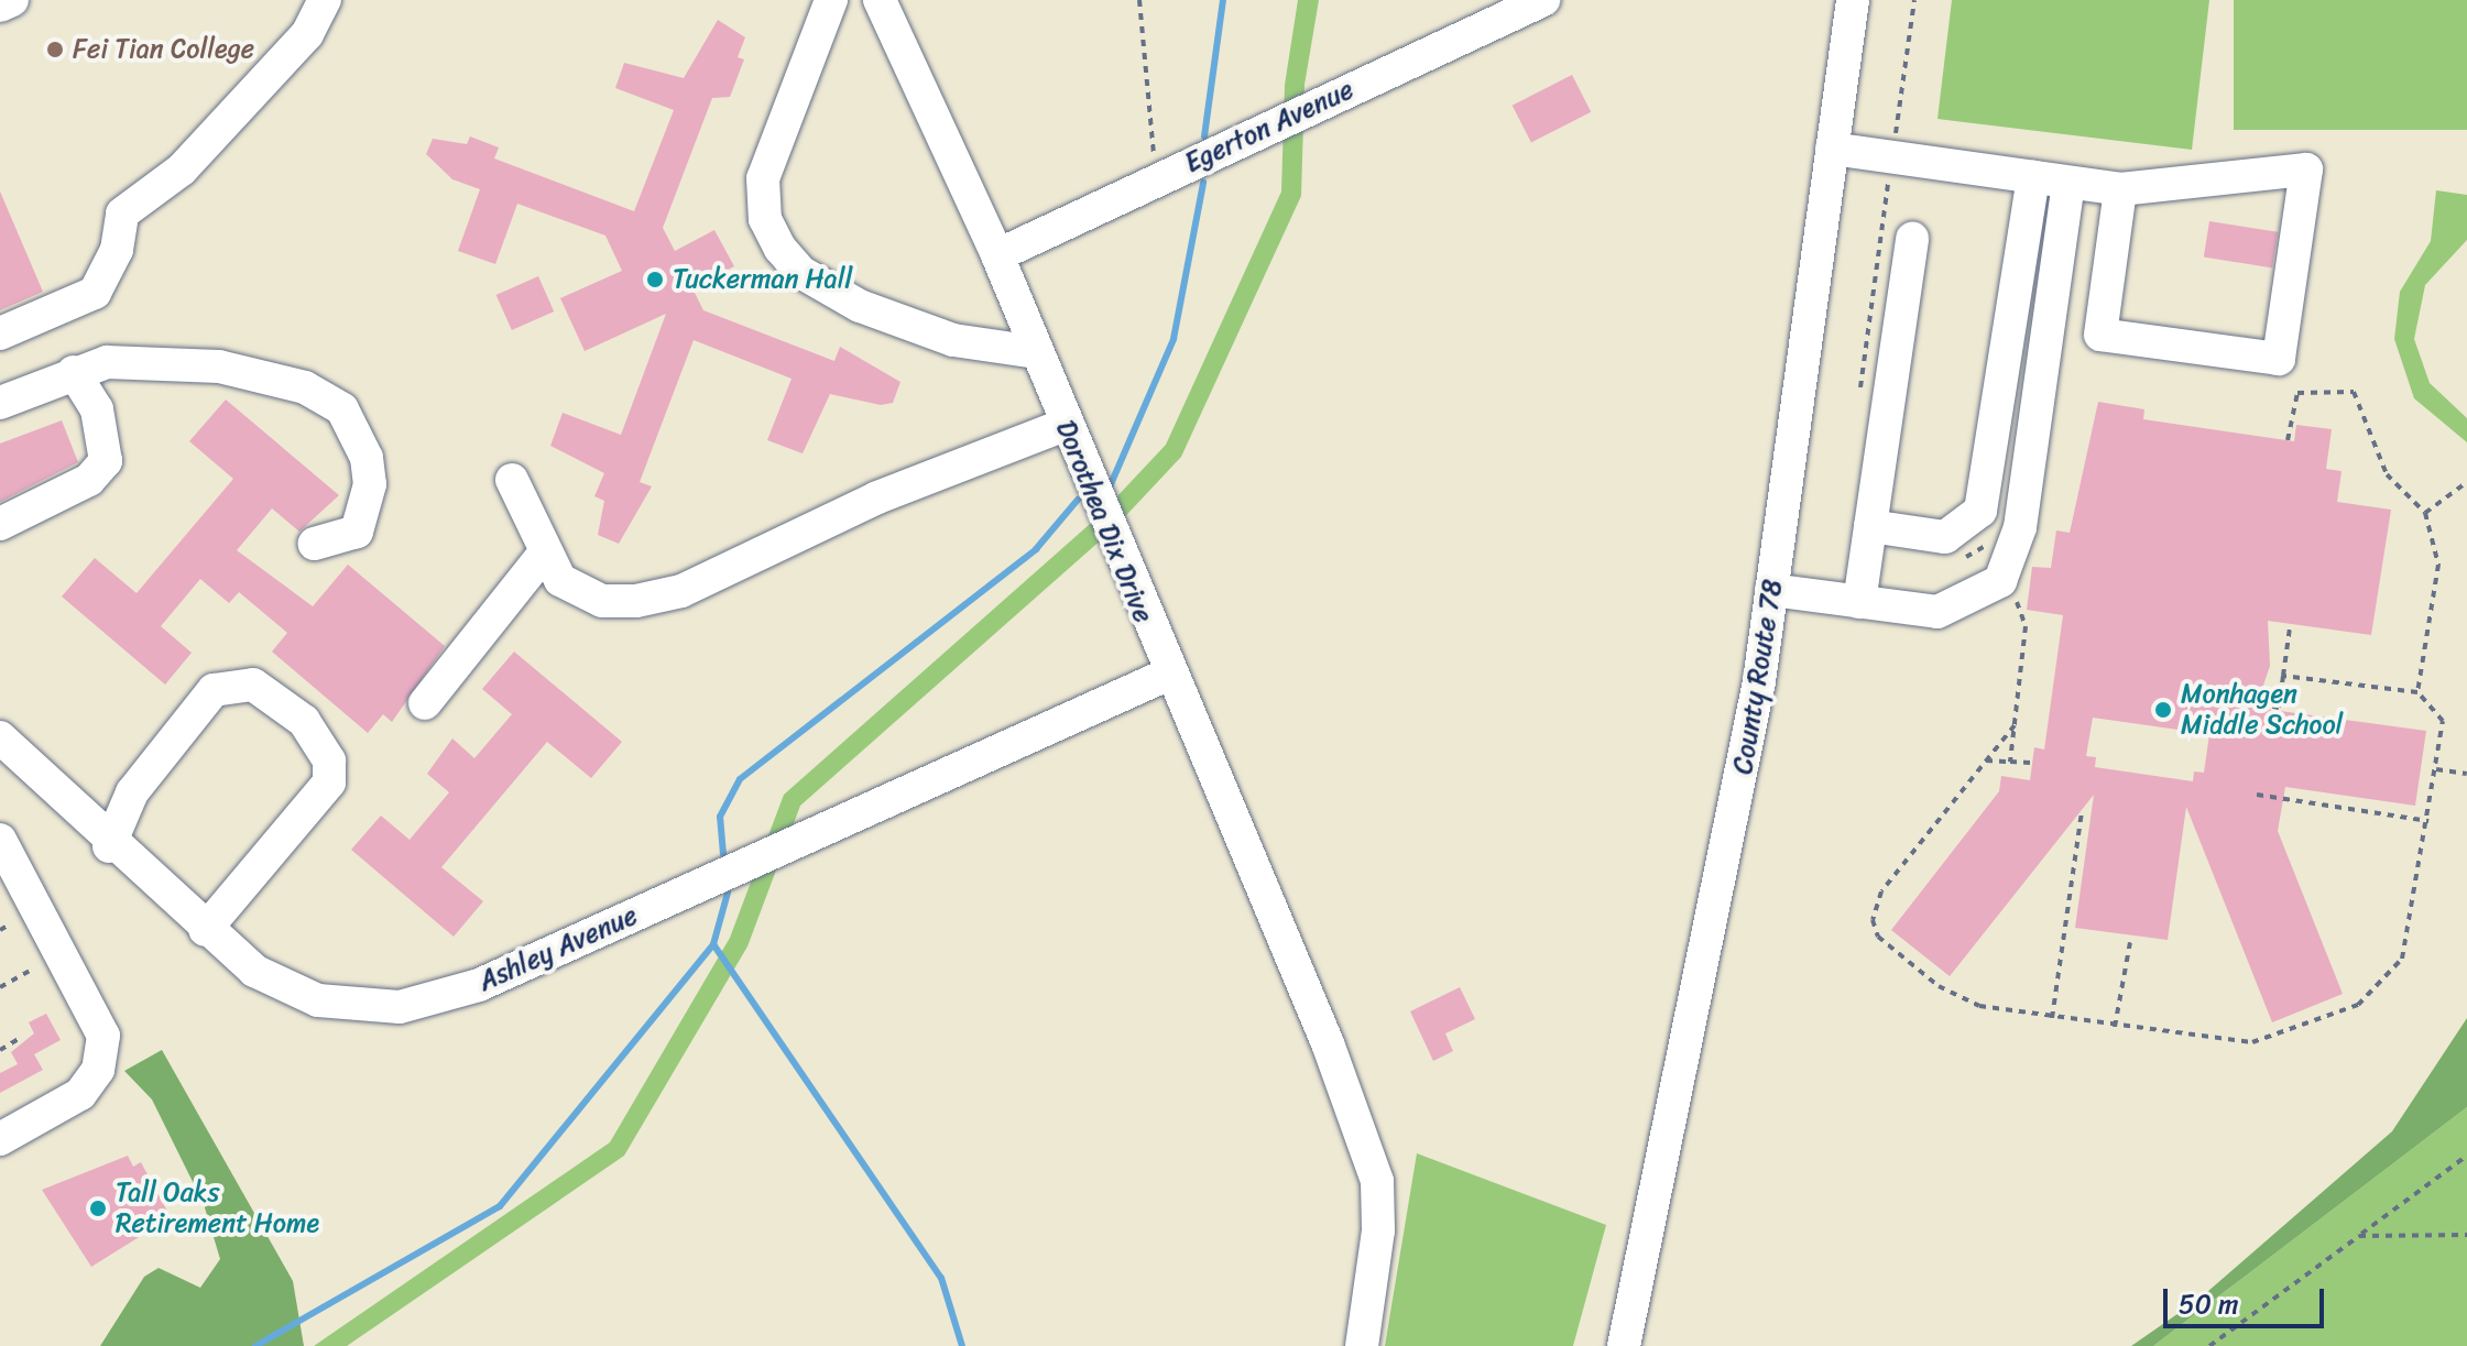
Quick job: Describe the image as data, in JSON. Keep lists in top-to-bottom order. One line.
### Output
{"streets":{"street":["Egerton Avenue","Dorothea Dix Drive","County Route 78","Ashley Avenue"]},"crossings":[["Egerton Avenue","Dorothea Dix Drive"],["Dorothea Dix Drive","Ashley Avenue"]],"places":["Fei Tian College","Tuckerman Hall","Monhagen Middle School","Tall Oaks Retirement Home"],"scale_bar":"50 m"}
